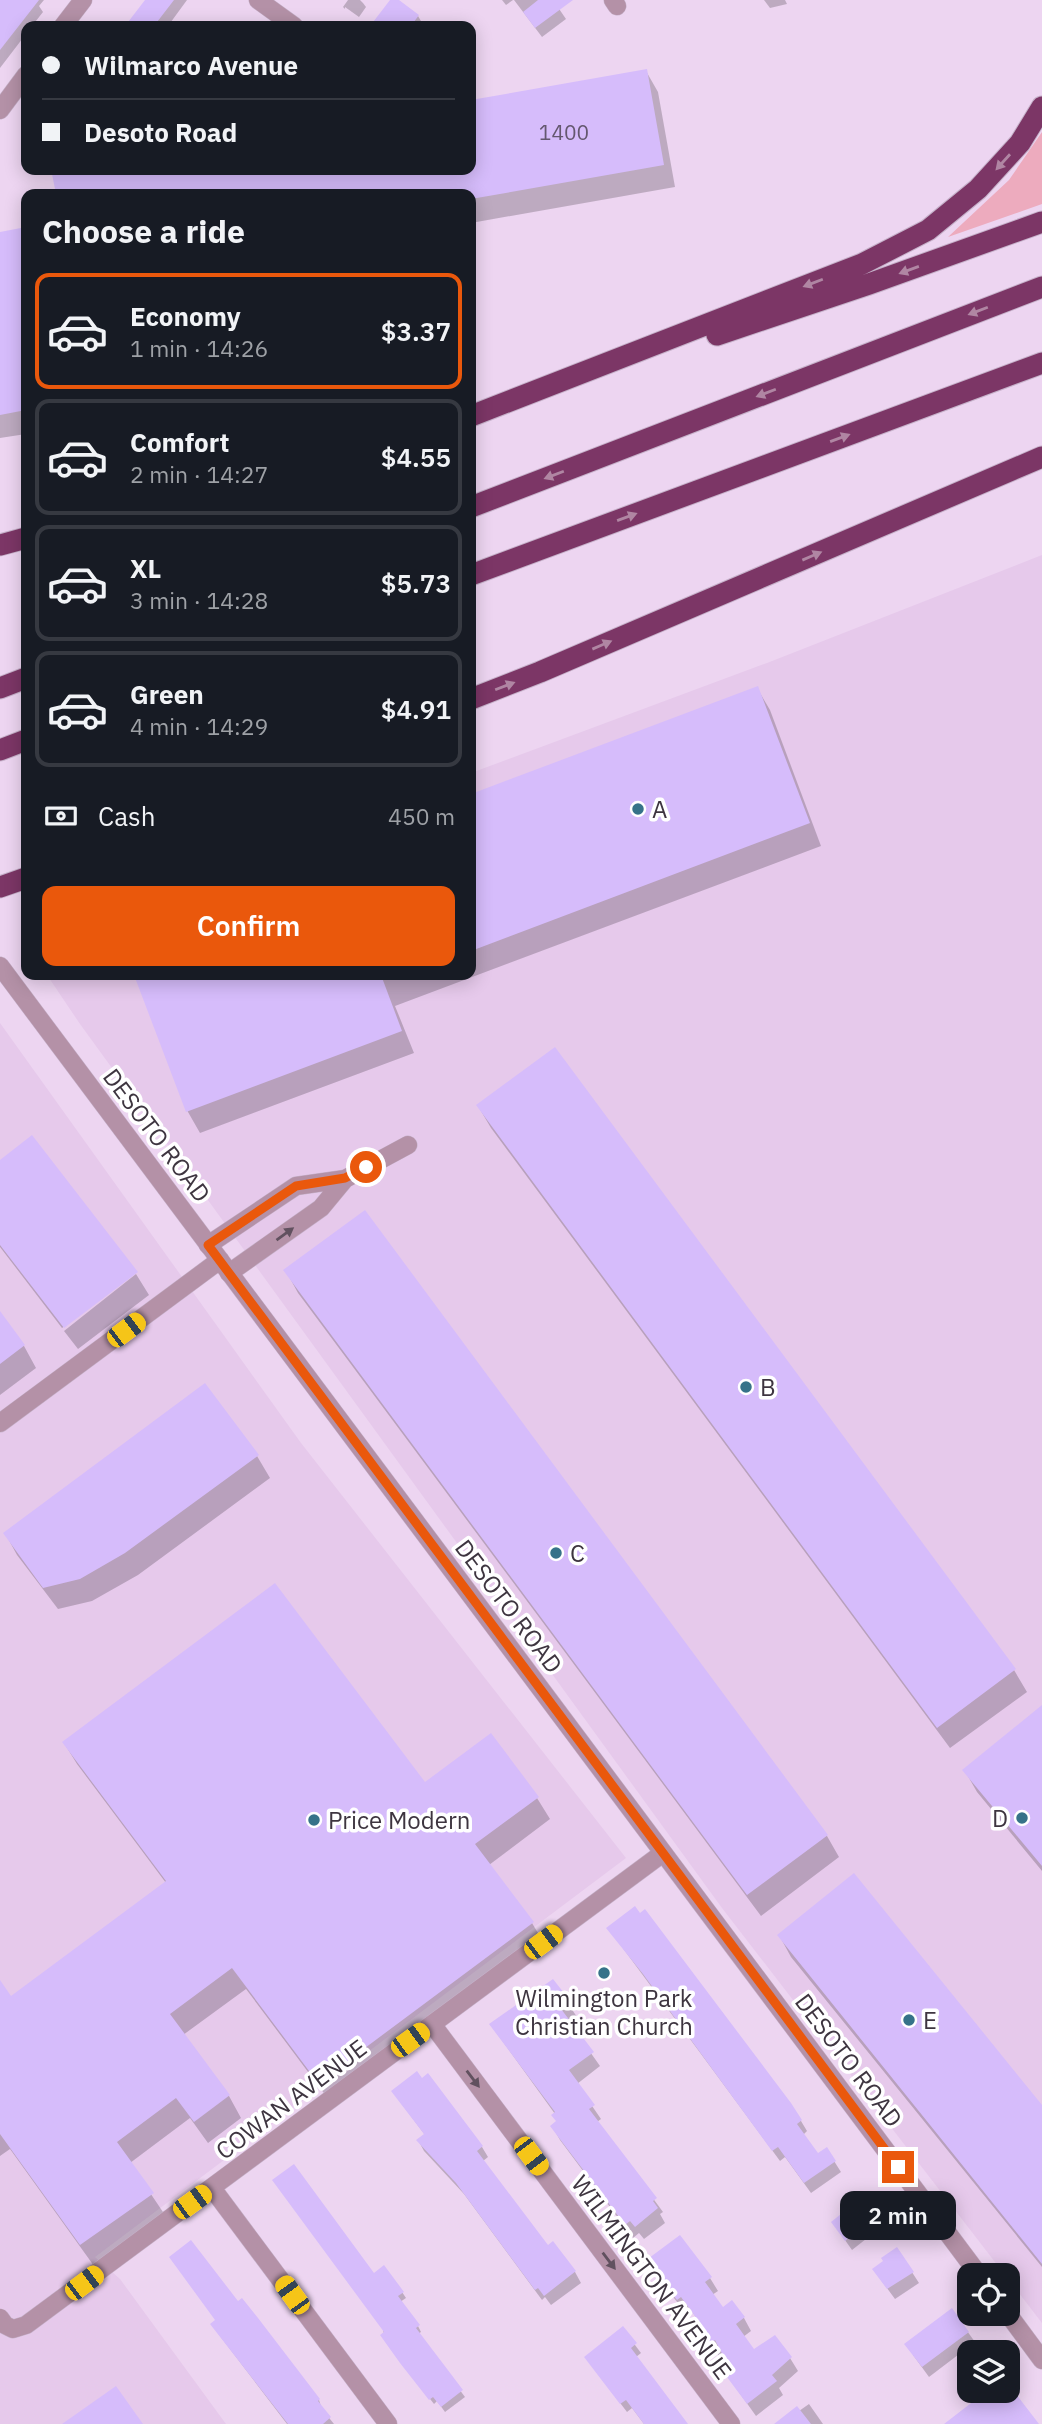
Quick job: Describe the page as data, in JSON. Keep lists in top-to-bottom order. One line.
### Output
{"streets":{"street":["DESOTO ROAD","COWAN AVENUE","WILMINGTON AVENUE"]},"crossings":[["DESOTO ROAD","COWAN AVENUE"],["COWAN AVENUE","WILMINGTON AVENUE"]],"one_way":["WILMINGTON AVENUE"],"places":["A","B","C","D","Price Modern","Wilmington Park Christian Church","E"],"house_numbers":["1400"],"page":{"banner":["Wilmarco Avenue","Desoto Road"],"heading":"Choose a ride","list":[{"name":"Economy","note":"1 min · 14:26","value":"$3.37"},{"name":"Comfort","note":"2 min · 14:27","value":"$4.55"},{"name":"XL","note":"3 min · 14:28","value":"$5.73"},{"name":"Green","note":"4 min · 14:29","value":"$4.91"}],"pay":["Cash","450 m"],"buttons":"Confirm","bubble":"2 min"}}
